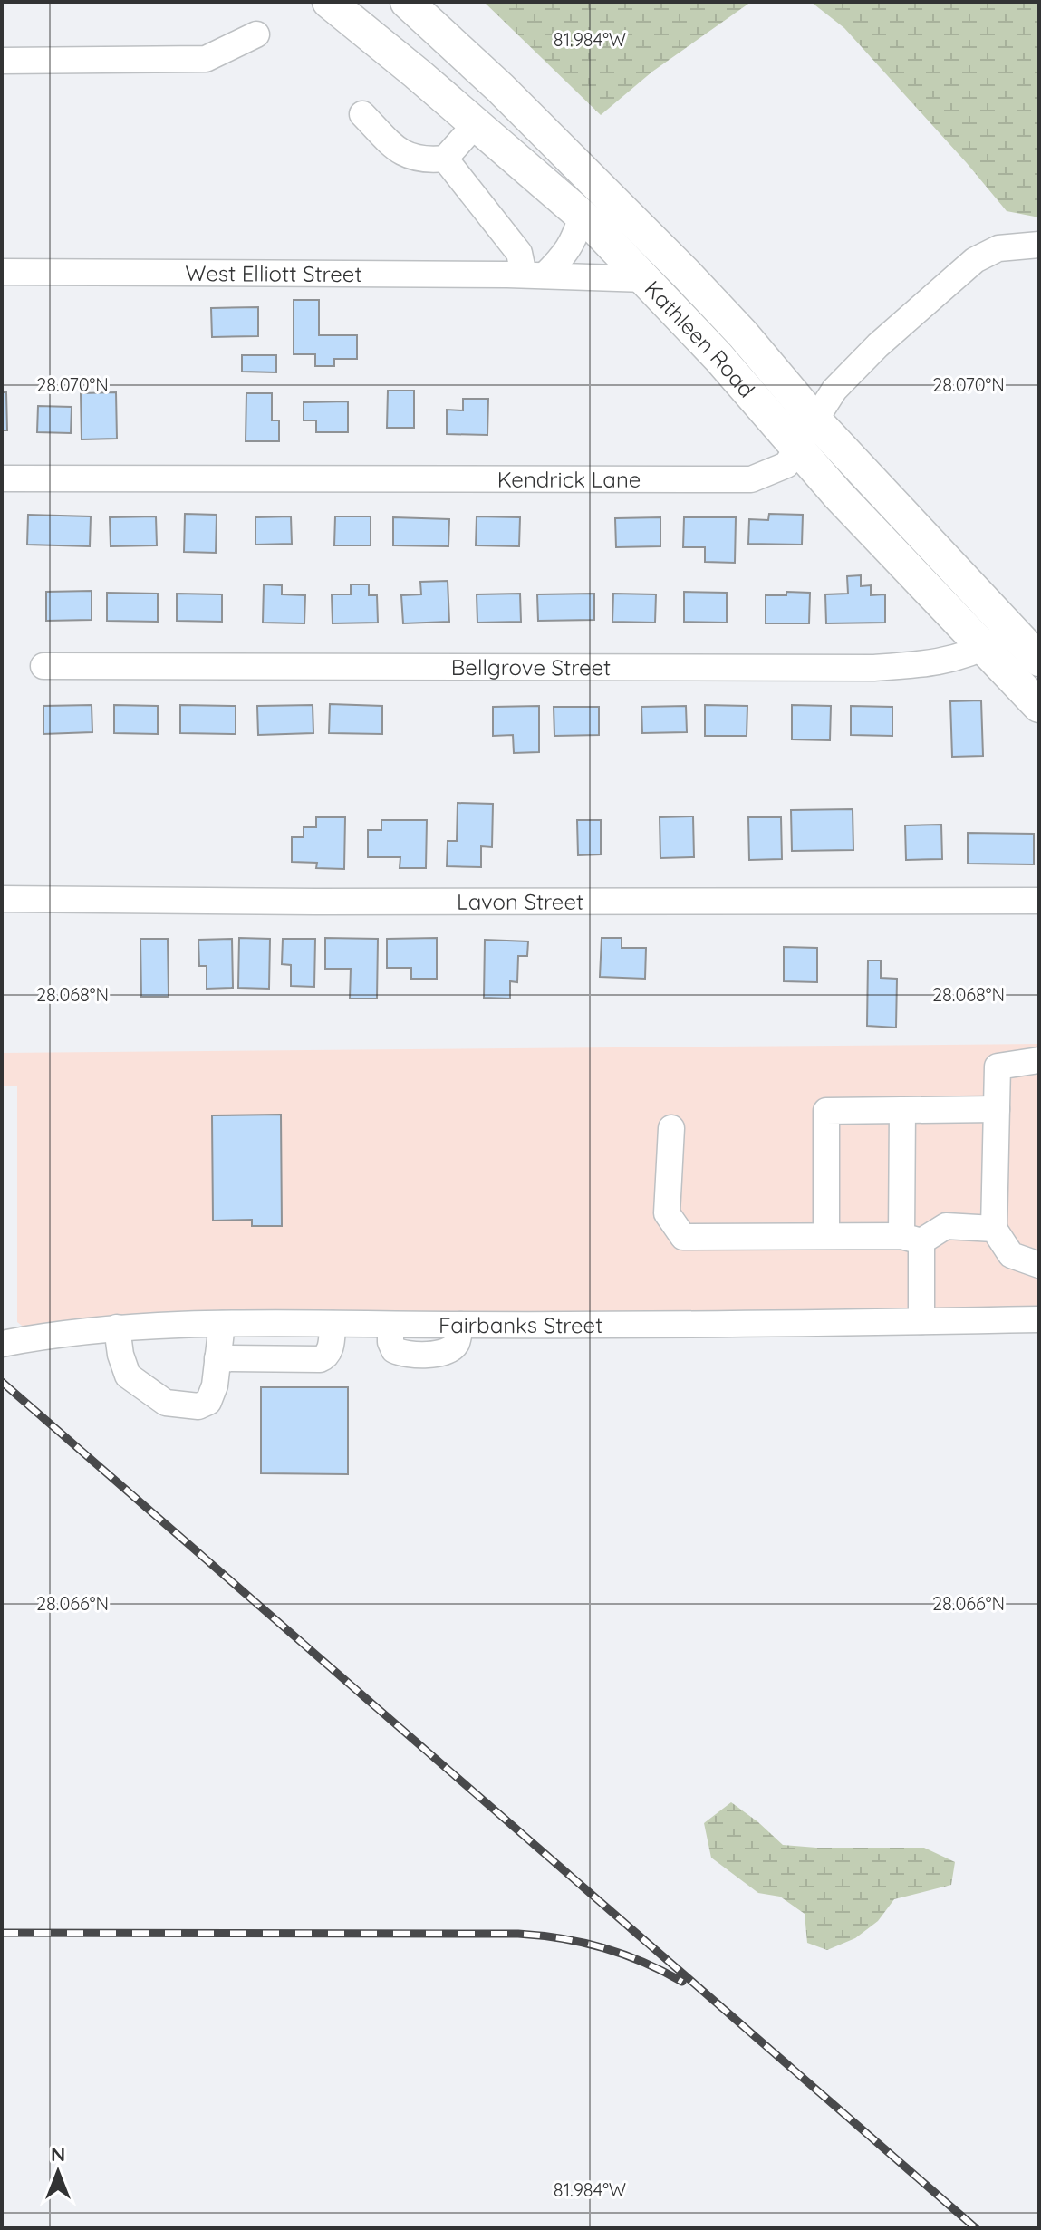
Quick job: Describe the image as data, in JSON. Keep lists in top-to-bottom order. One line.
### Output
{"streets":{"main road":["Kathleen Road"],"street":["West Elliott Street","Kendrick Lane","Bellgrove Street","Lavon Street","Fairbanks Street"]},"crossings":[["West Elliott Street","Kathleen Road"],["Kathleen Road","Kendrick Lane"],["Kathleen Road","Bellgrove Street"]],"north":"top","coordinates":["81.984°W","28.070°N","28.068°N","28.066°N"]}
